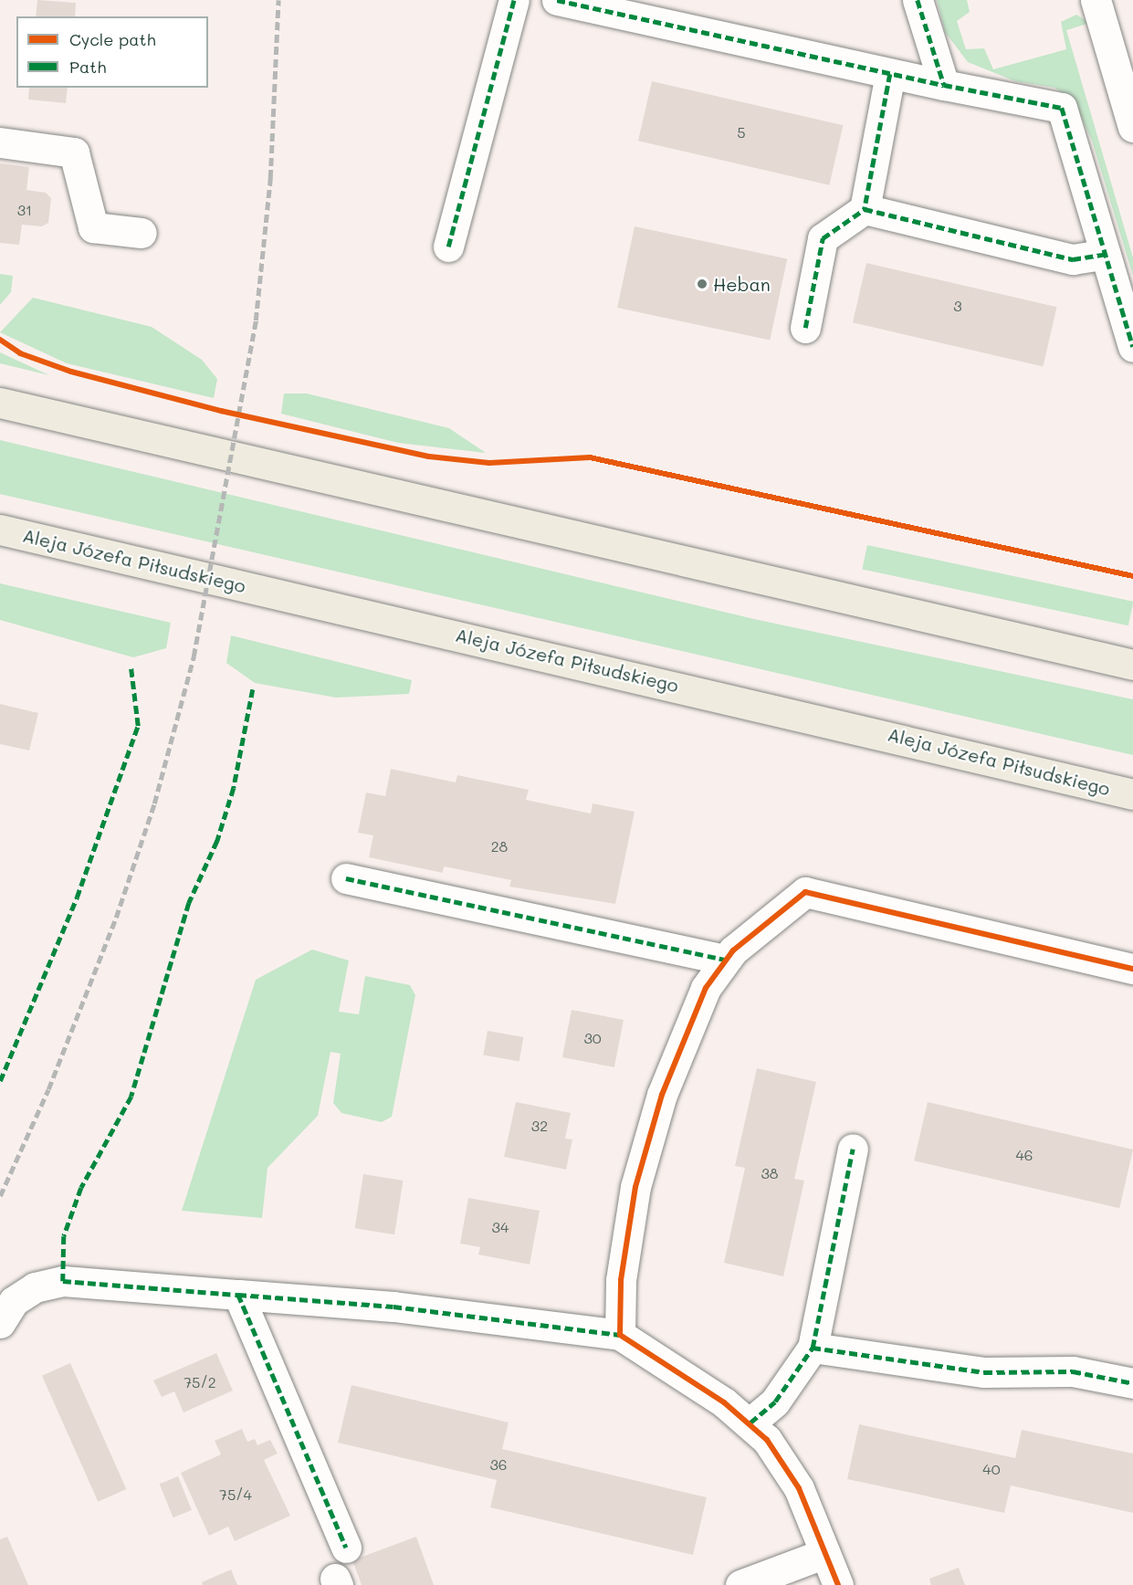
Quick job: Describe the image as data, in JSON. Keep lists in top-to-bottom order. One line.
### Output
{"streets":{"main road":["Aleja Józefa Piłsudskiego"]},"places":["Heban"],"house_numbers":["5","31","3","28","30","32","46","38","34","75/2","36","40","75/4"],"legend":["Cycle path","Path"]}
